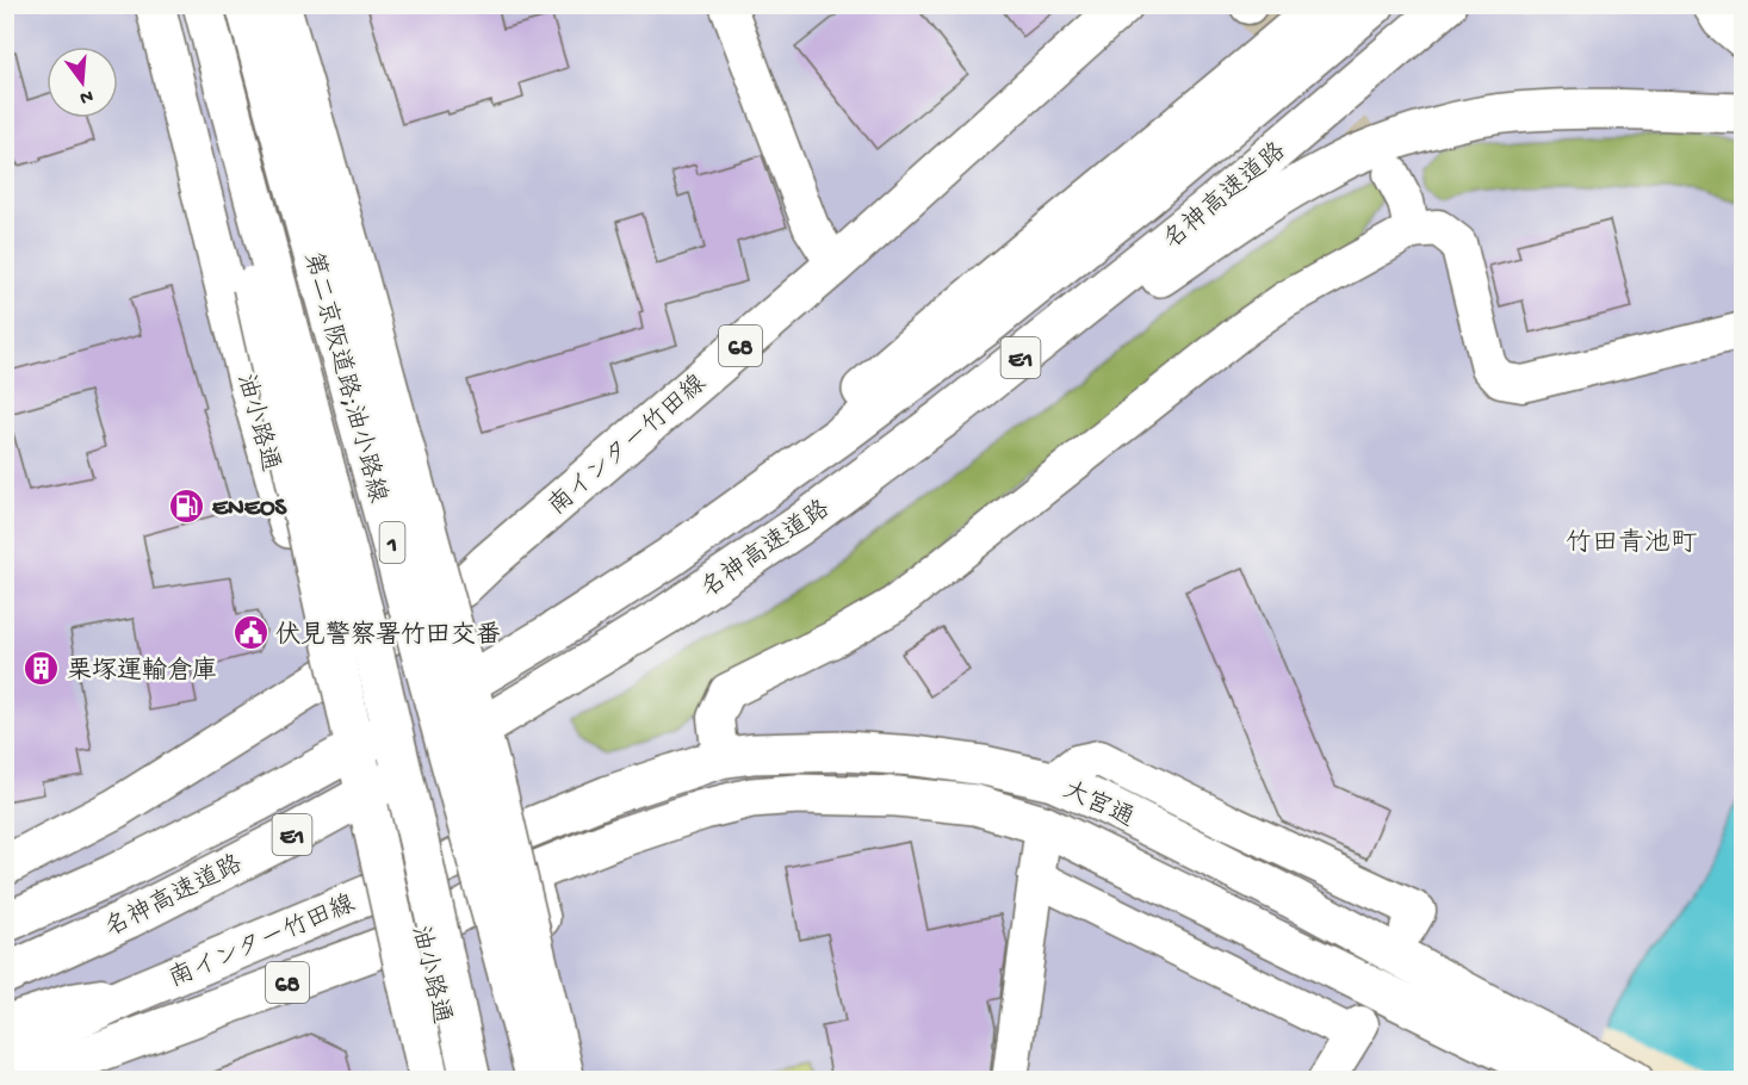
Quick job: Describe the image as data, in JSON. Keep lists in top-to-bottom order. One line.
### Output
{"streets":{"main road":["名神高速道路","68","E1","第二京阪道路;油小路線","油小路通","南インター竹田線","1","大宮通"]},"crossings":[["油小路通","南インター竹田線"],["南インター竹田線","大宮通"]],"districts":["竹田青池町"],"places":{"fuel station":["ENEOS"],"public building":["伏見警察署竹田交番"],"building":["栗塚運輸倉庫"]},"north":"bottom"}
